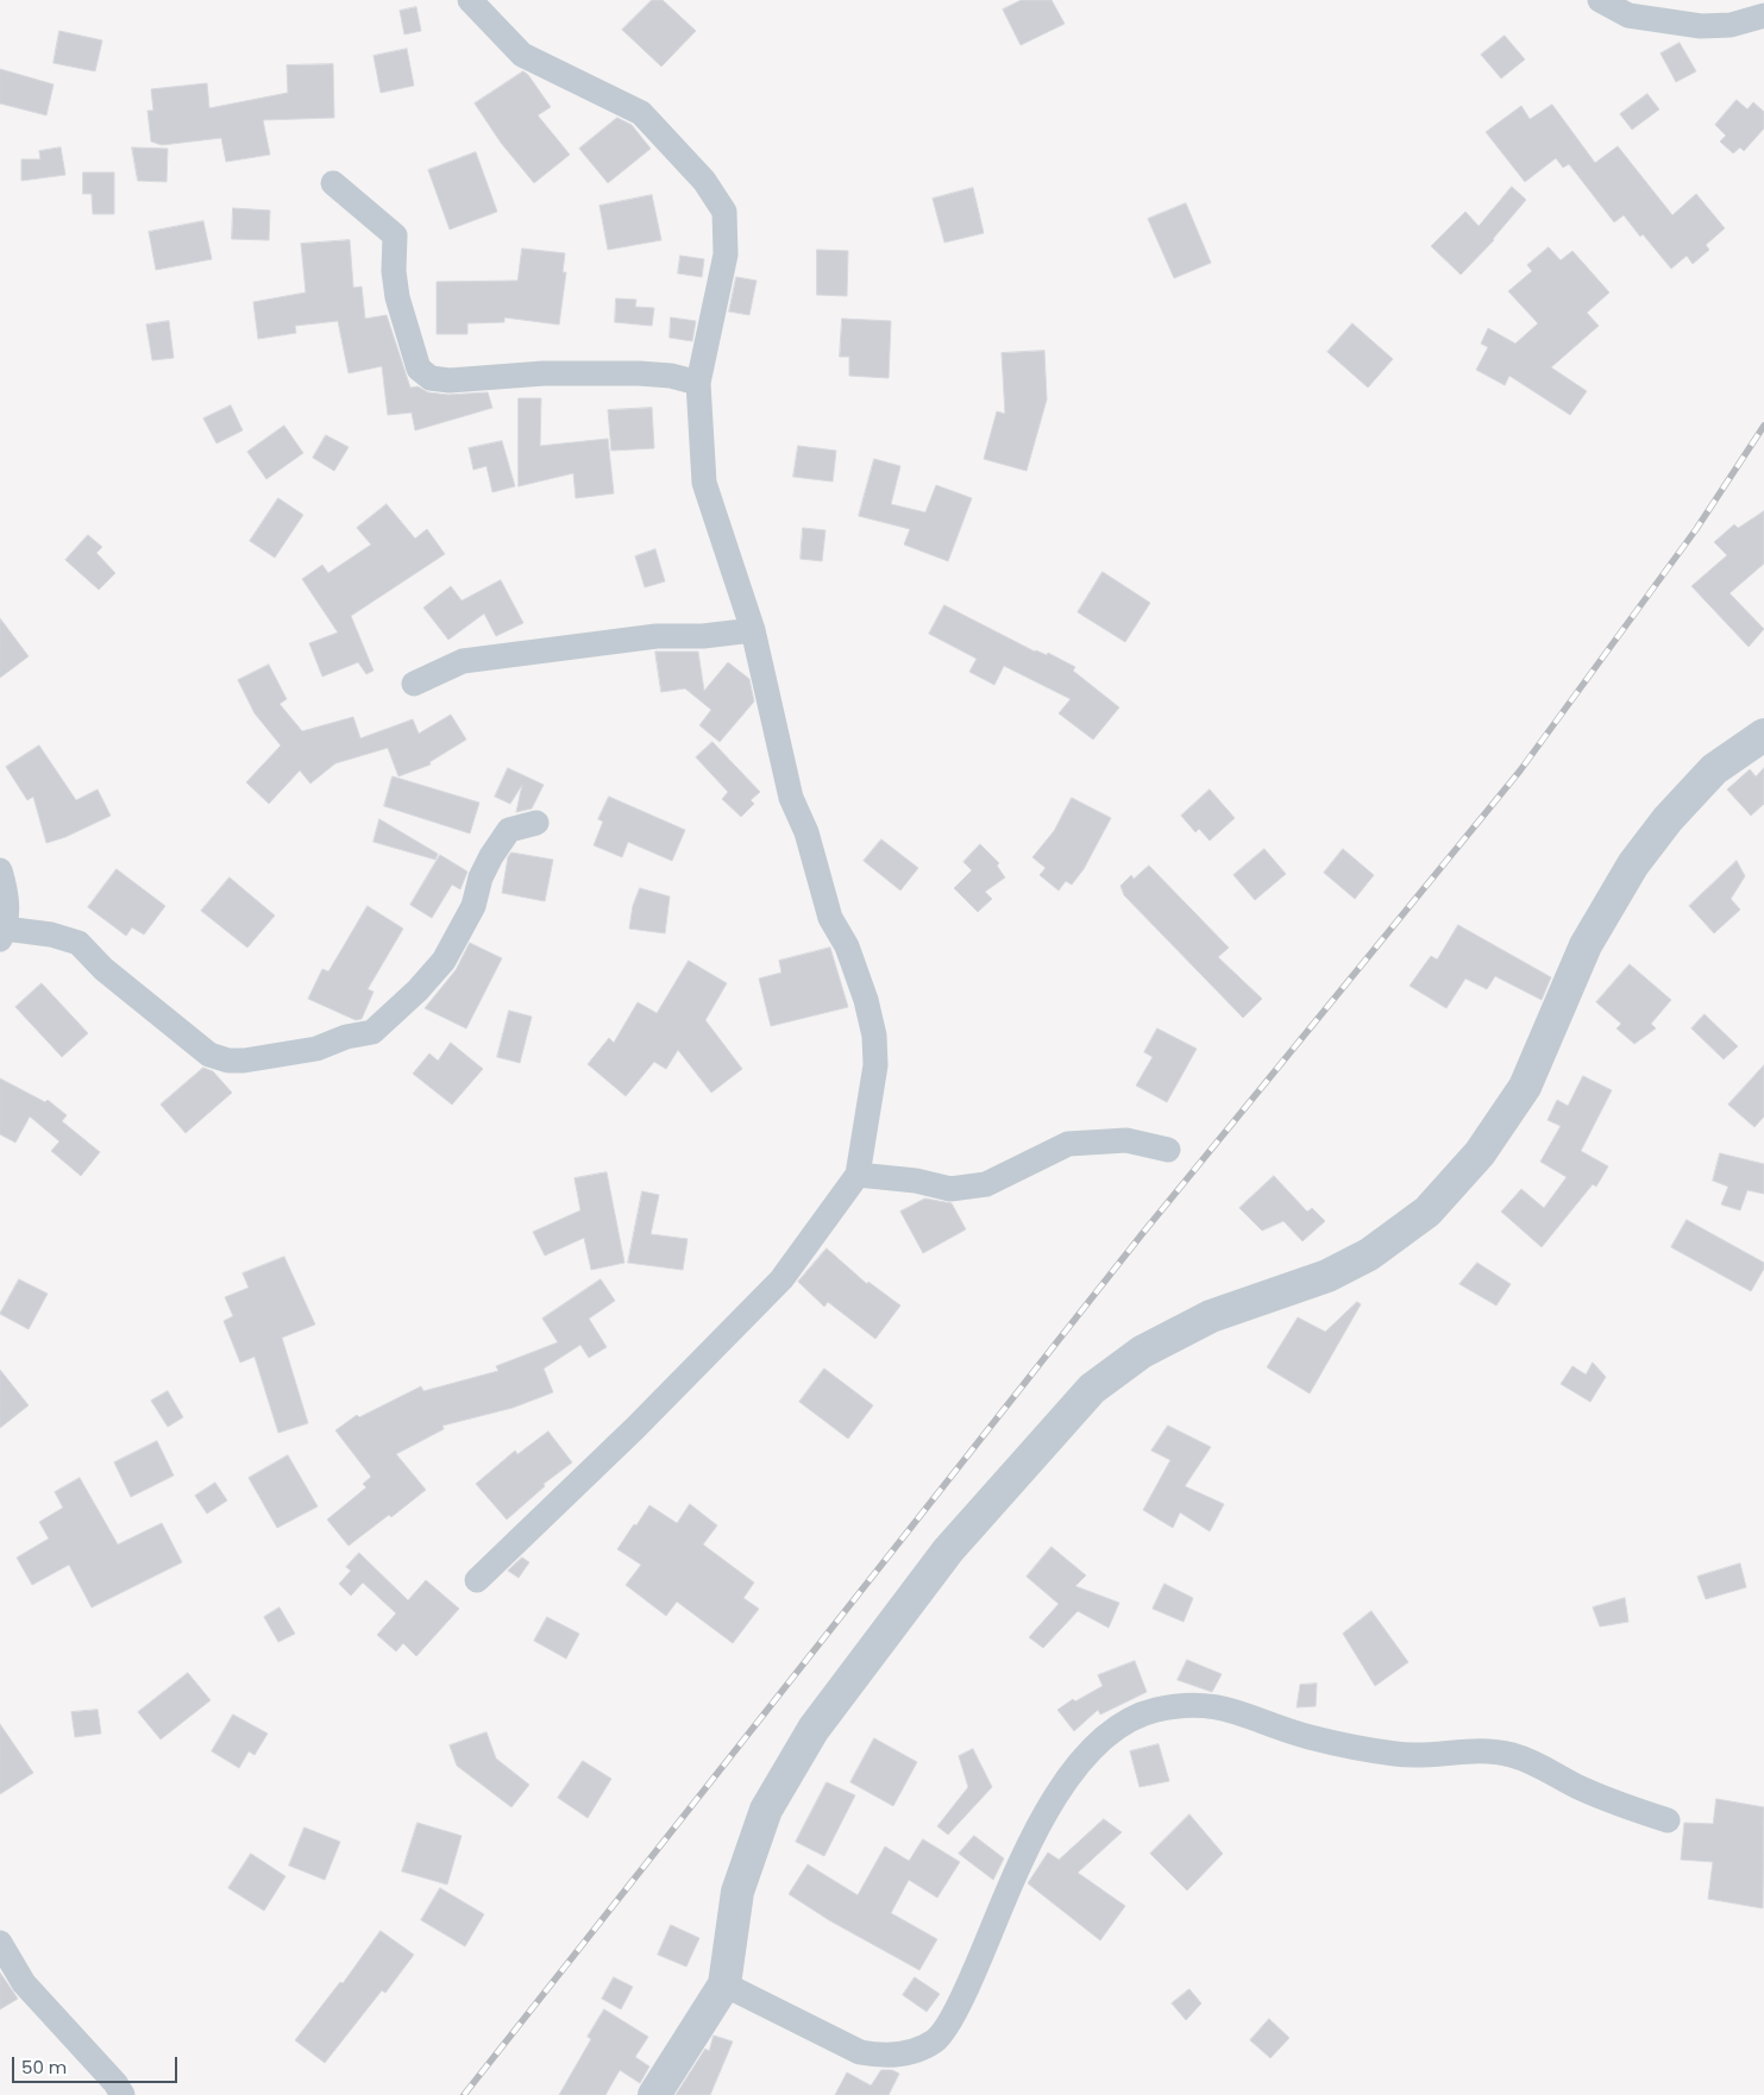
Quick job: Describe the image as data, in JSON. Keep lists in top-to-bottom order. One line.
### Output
{"scale_bar":"50 m"}
